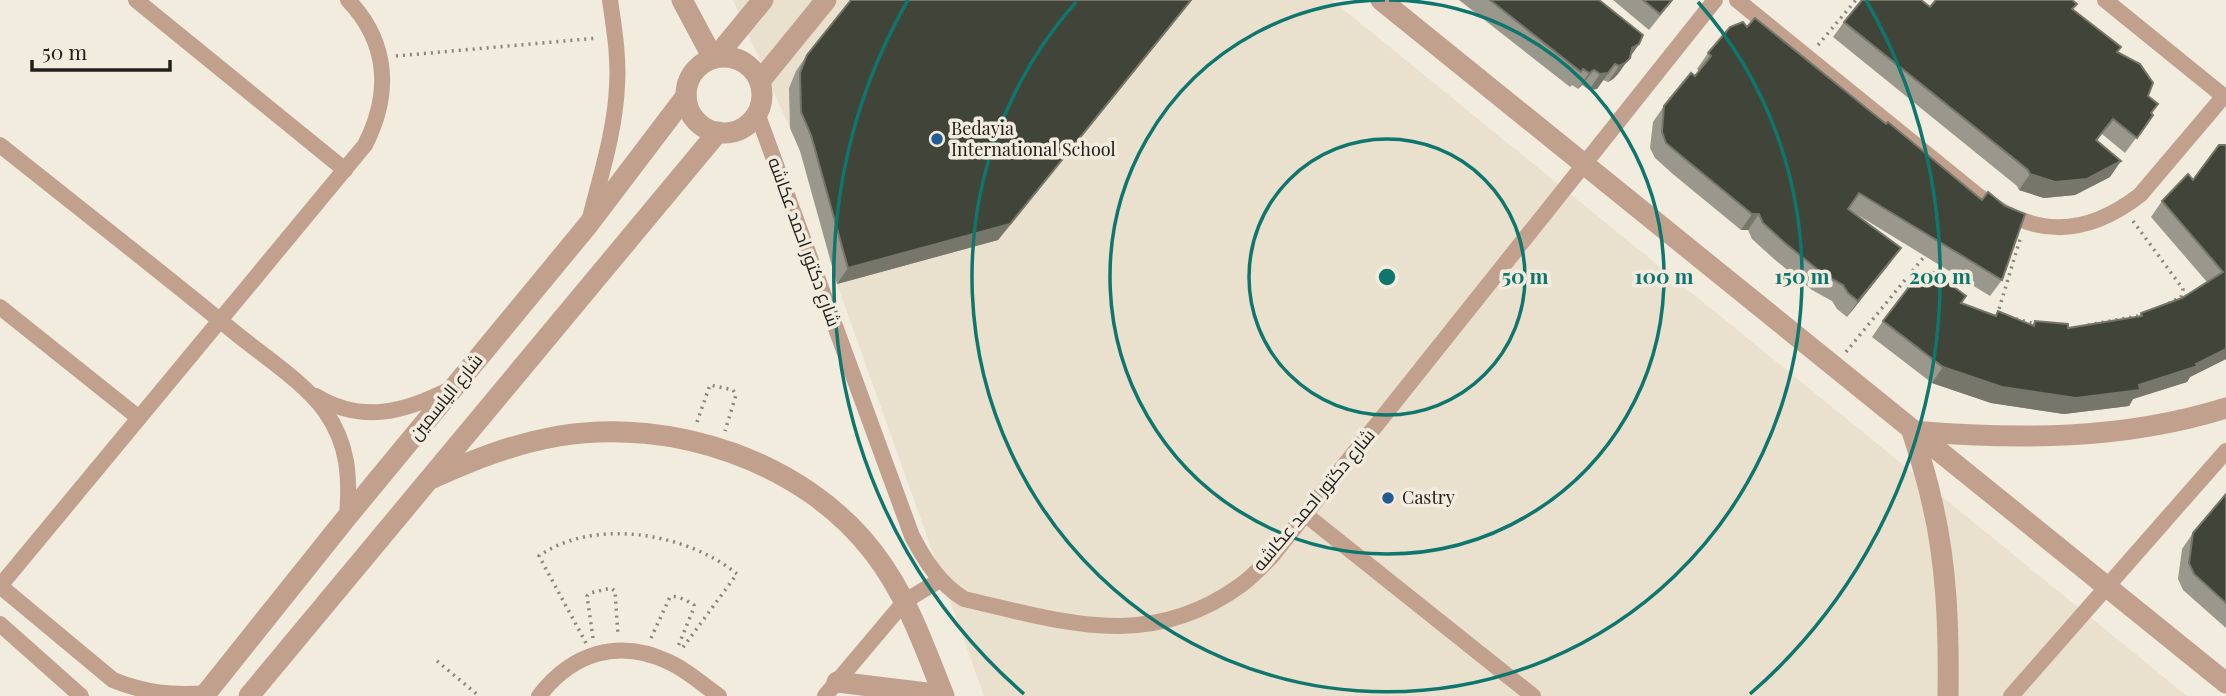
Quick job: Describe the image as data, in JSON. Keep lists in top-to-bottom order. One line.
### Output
{"streets":{"street":["شارع دكتور احمد عكاشه","شارع الياسمين"]},"crossings":[["شارع دكتور احمد عكاشه","شارع الياسمين"]],"places":["Bedayia International School","Castry"],"scale_bar":"50 m","rings":["50 m","100 m","150 m","200 m"]}
